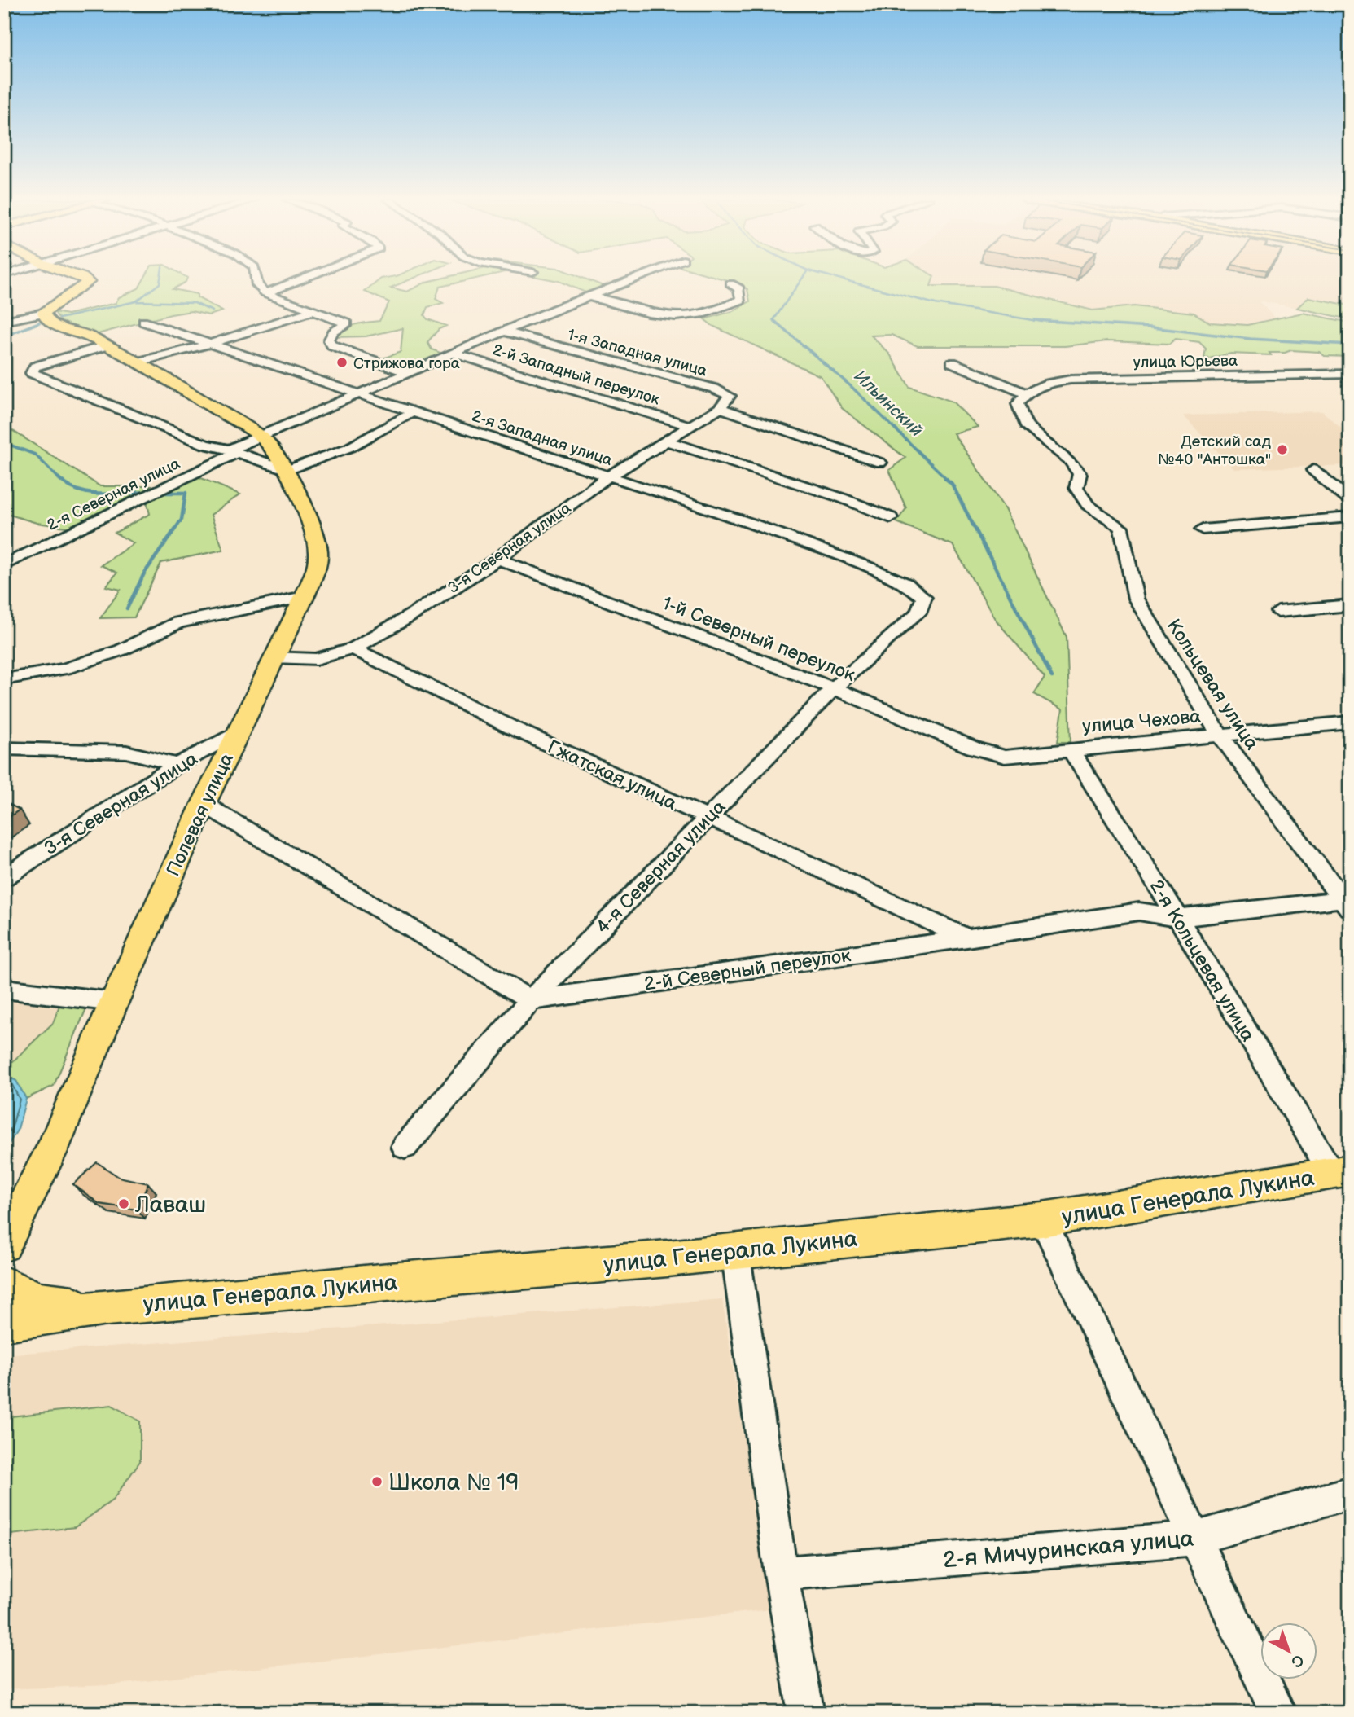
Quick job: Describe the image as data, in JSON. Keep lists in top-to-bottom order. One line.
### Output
{"streets":{"main road":["Полевая улица","улица Генерала Лукина"],"street":["1-я Западная улица","улица Юрьева","2-й Западный переулок","2-я Западная улица","2-я Северная улица","3-я Северная улица","1-й Северный переулок","Кольцевая улица","улица Чехова","Гжатская улица","4-я Северная улица","2-я Кольцевая улица","2-й Северный переулок","2-я Мичуринская улица"]},"crossings":[["1-я Западная улица","2-я Северная улица"],["1-я Западная улица","3-я Северная улица"],["улица Юрьева","Кольцевая улица"],["2-й Западный переулок","2-я Северная улица"],["2-й Западный переулок","3-я Северная улица"],["2-я Западная улица","2-я Северная улица"],["2-я Западная улица","3-я Северная улица"],["2-я Западная улица","4-я Северная улица"],["2-я Северная улица","Полевая улица"],["3-я Северная улица","1-й Северный переулок"],["3-я Северная улица","Гжатская улица"],["3-я Северная улица","Полевая улица"],["1-й Северный переулок","улица Чехова"],["1-й Северный переулок","4-я Северная улица"],["Кольцевая улица","улица Чехова"],["Кольцевая улица","2-й Северный переулок"],["улица Чехова","2-я Кольцевая улица"],["Гжатская улица","4-я Северная улица"],["Гжатская улица","2-й Северный переулок"],["4-я Северная улица","2-й Северный переулок"],["2-я Кольцевая улица","2-й Северный переулок"],["2-я Кольцевая улица","улица Генерала Лукина"]],"water":["Ильинский"],"places":["Стрижова гора","Детский сад №40 \"Антошка\"","Лаваш","Школа № 19"],"north":"bottom right"}
